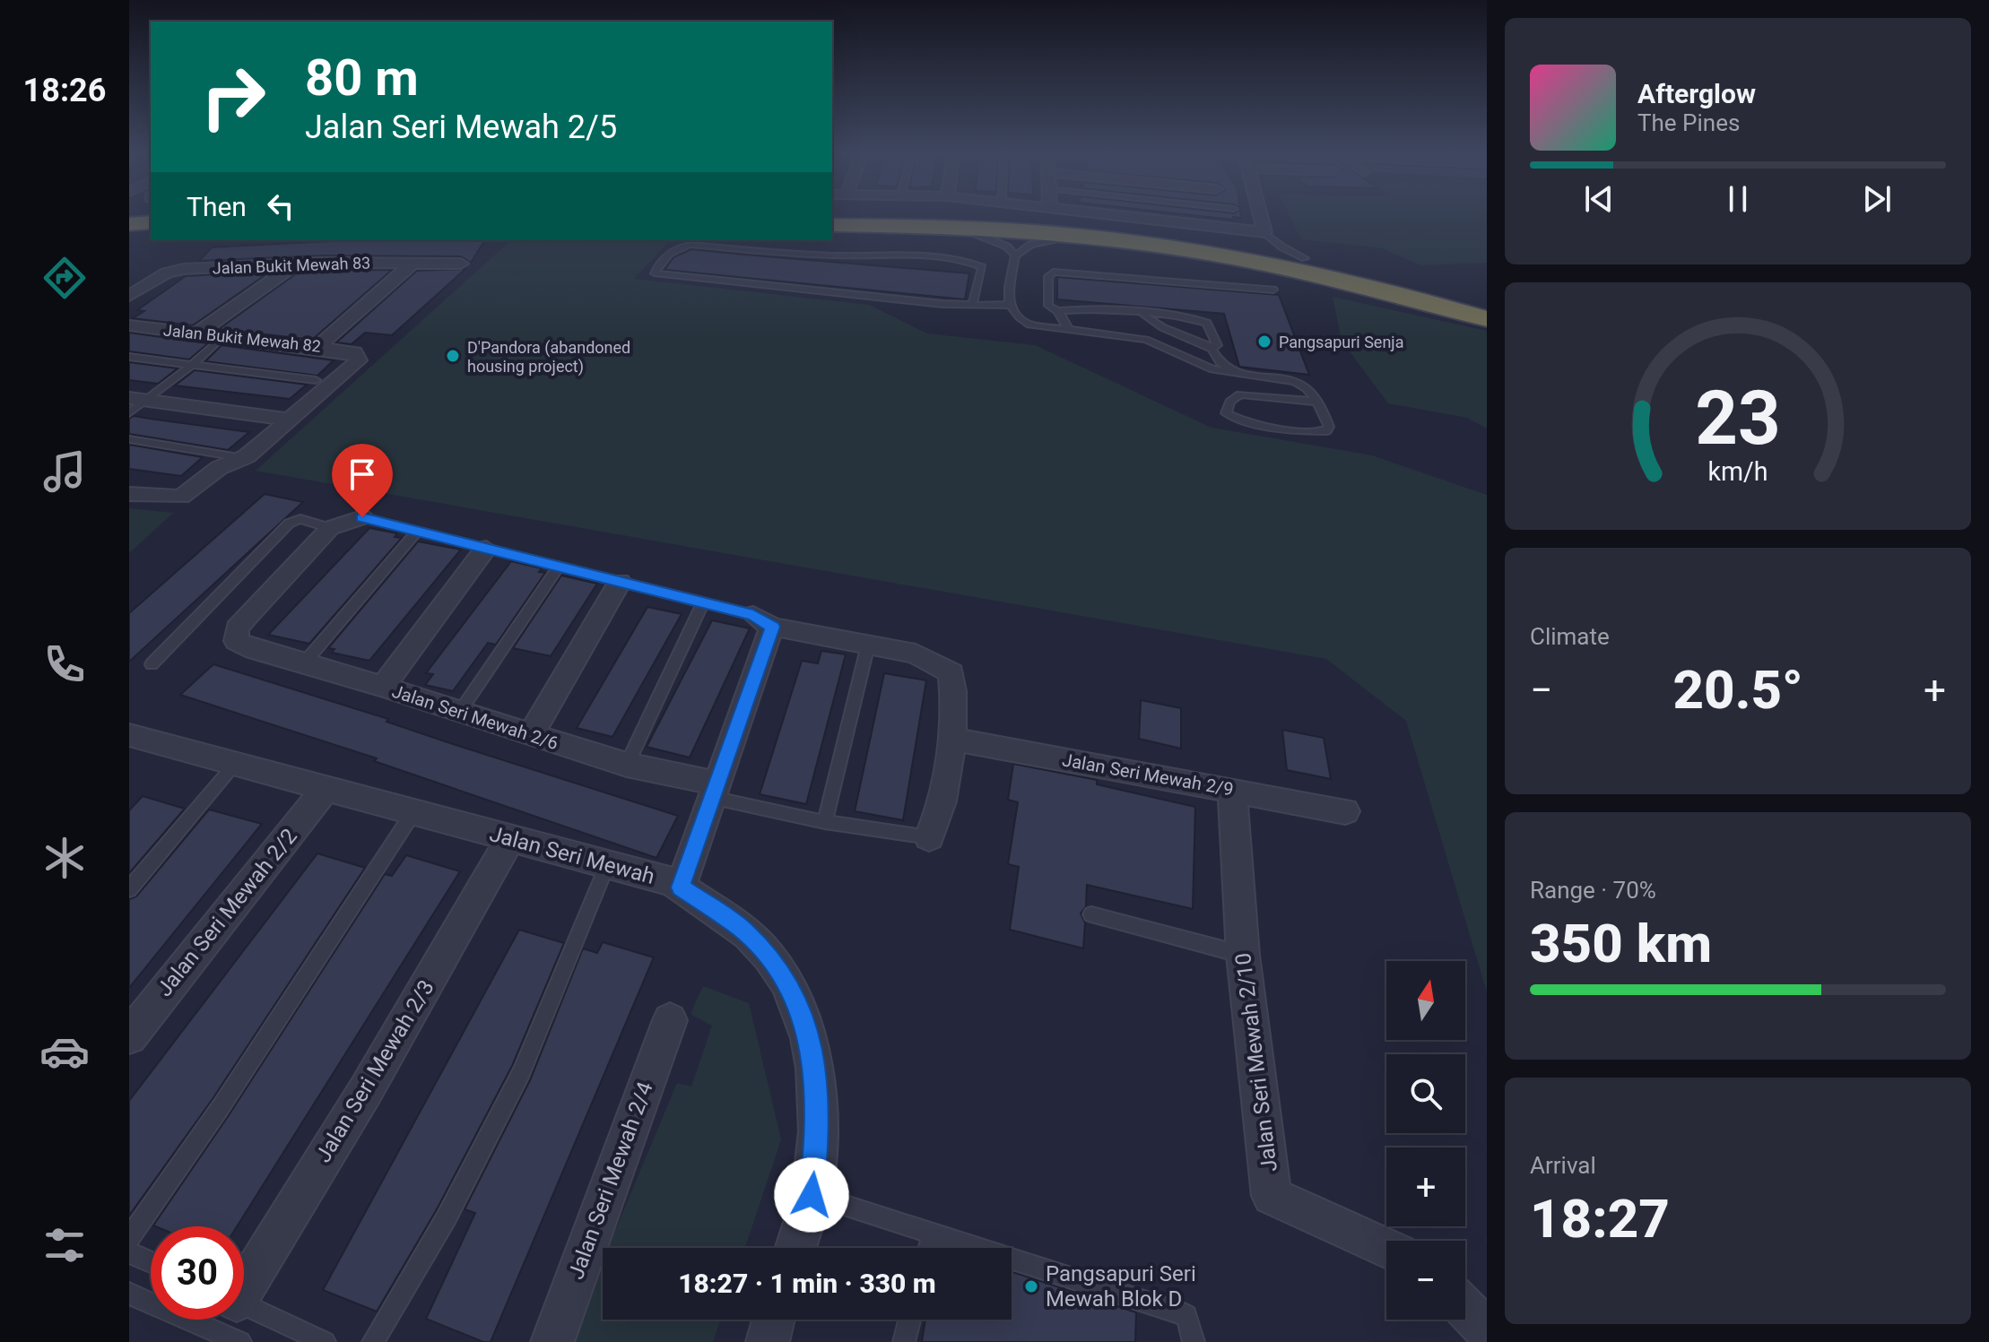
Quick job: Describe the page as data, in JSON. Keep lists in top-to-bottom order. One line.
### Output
{"streets":{"street":["Jalan Bukit Mewah 83","Jalan Bukit Mewah 82","Jalan Seri Mewah 2/6","Jalan Seri Mewah 2/9","Jalan Seri Mewah","Jalan Seri Mewah 2/2","Jalan Seri Mewah 2/10","Jalan Seri Mewah 2/3","Jalan Seri Mewah 2/4"]},"crossings":[["Jalan Seri Mewah 2/9","Jalan Seri Mewah 2/10"],["Jalan Seri Mewah","Jalan Seri Mewah 2/2"],["Jalan Seri Mewah","Jalan Seri Mewah 2/3"]],"places":["Pangsapuri Senja","D'Pandora (abandoned housing project)","Pangsapuri Seri Mewah Blok D"],"north":"top","page":{"tabs":"18:26","turn":["80 m","Jalan Seri Mewah 2/5"],"song":["Afterglow","The Pines"],"then":"Then","tile":["Climate",["Range · 70%","350 km"],["Arrival","18:27"]],"heat":["−","20.5°","+"],"map_buttons":["+","−"],"limit":"30","trip":"18:27 · 1 min · 330 m","gauge":["23","km/h"]}}
